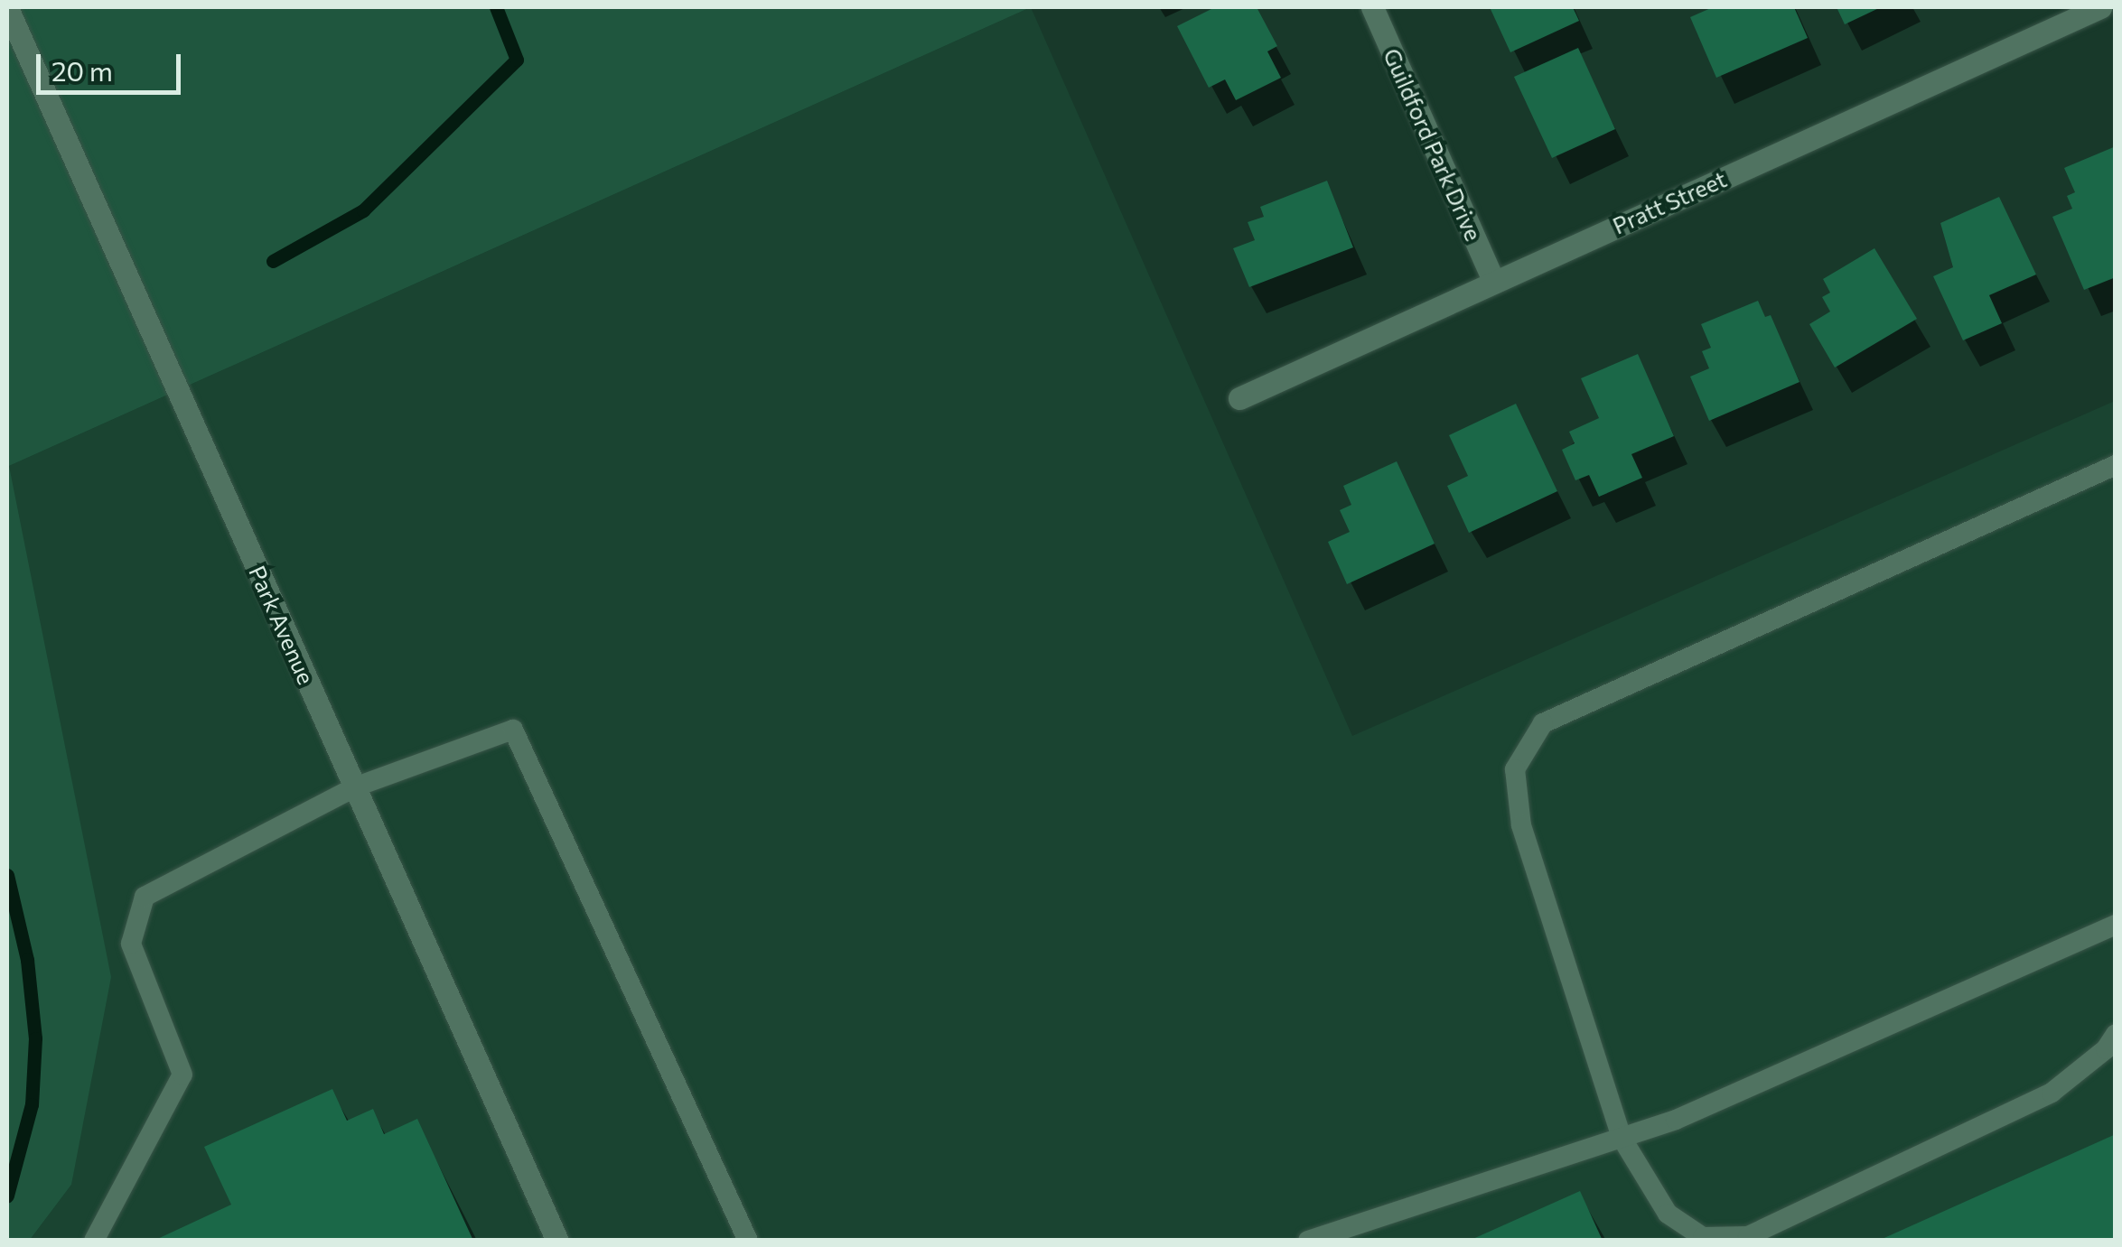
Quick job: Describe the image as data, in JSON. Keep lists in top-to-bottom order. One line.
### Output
{"streets":{"street":["Guildford Park Drive","Pratt Street","Park Avenue"]},"crossings":[["Guildford Park Drive","Pratt Street"]],"scale_bar":"20 m"}
